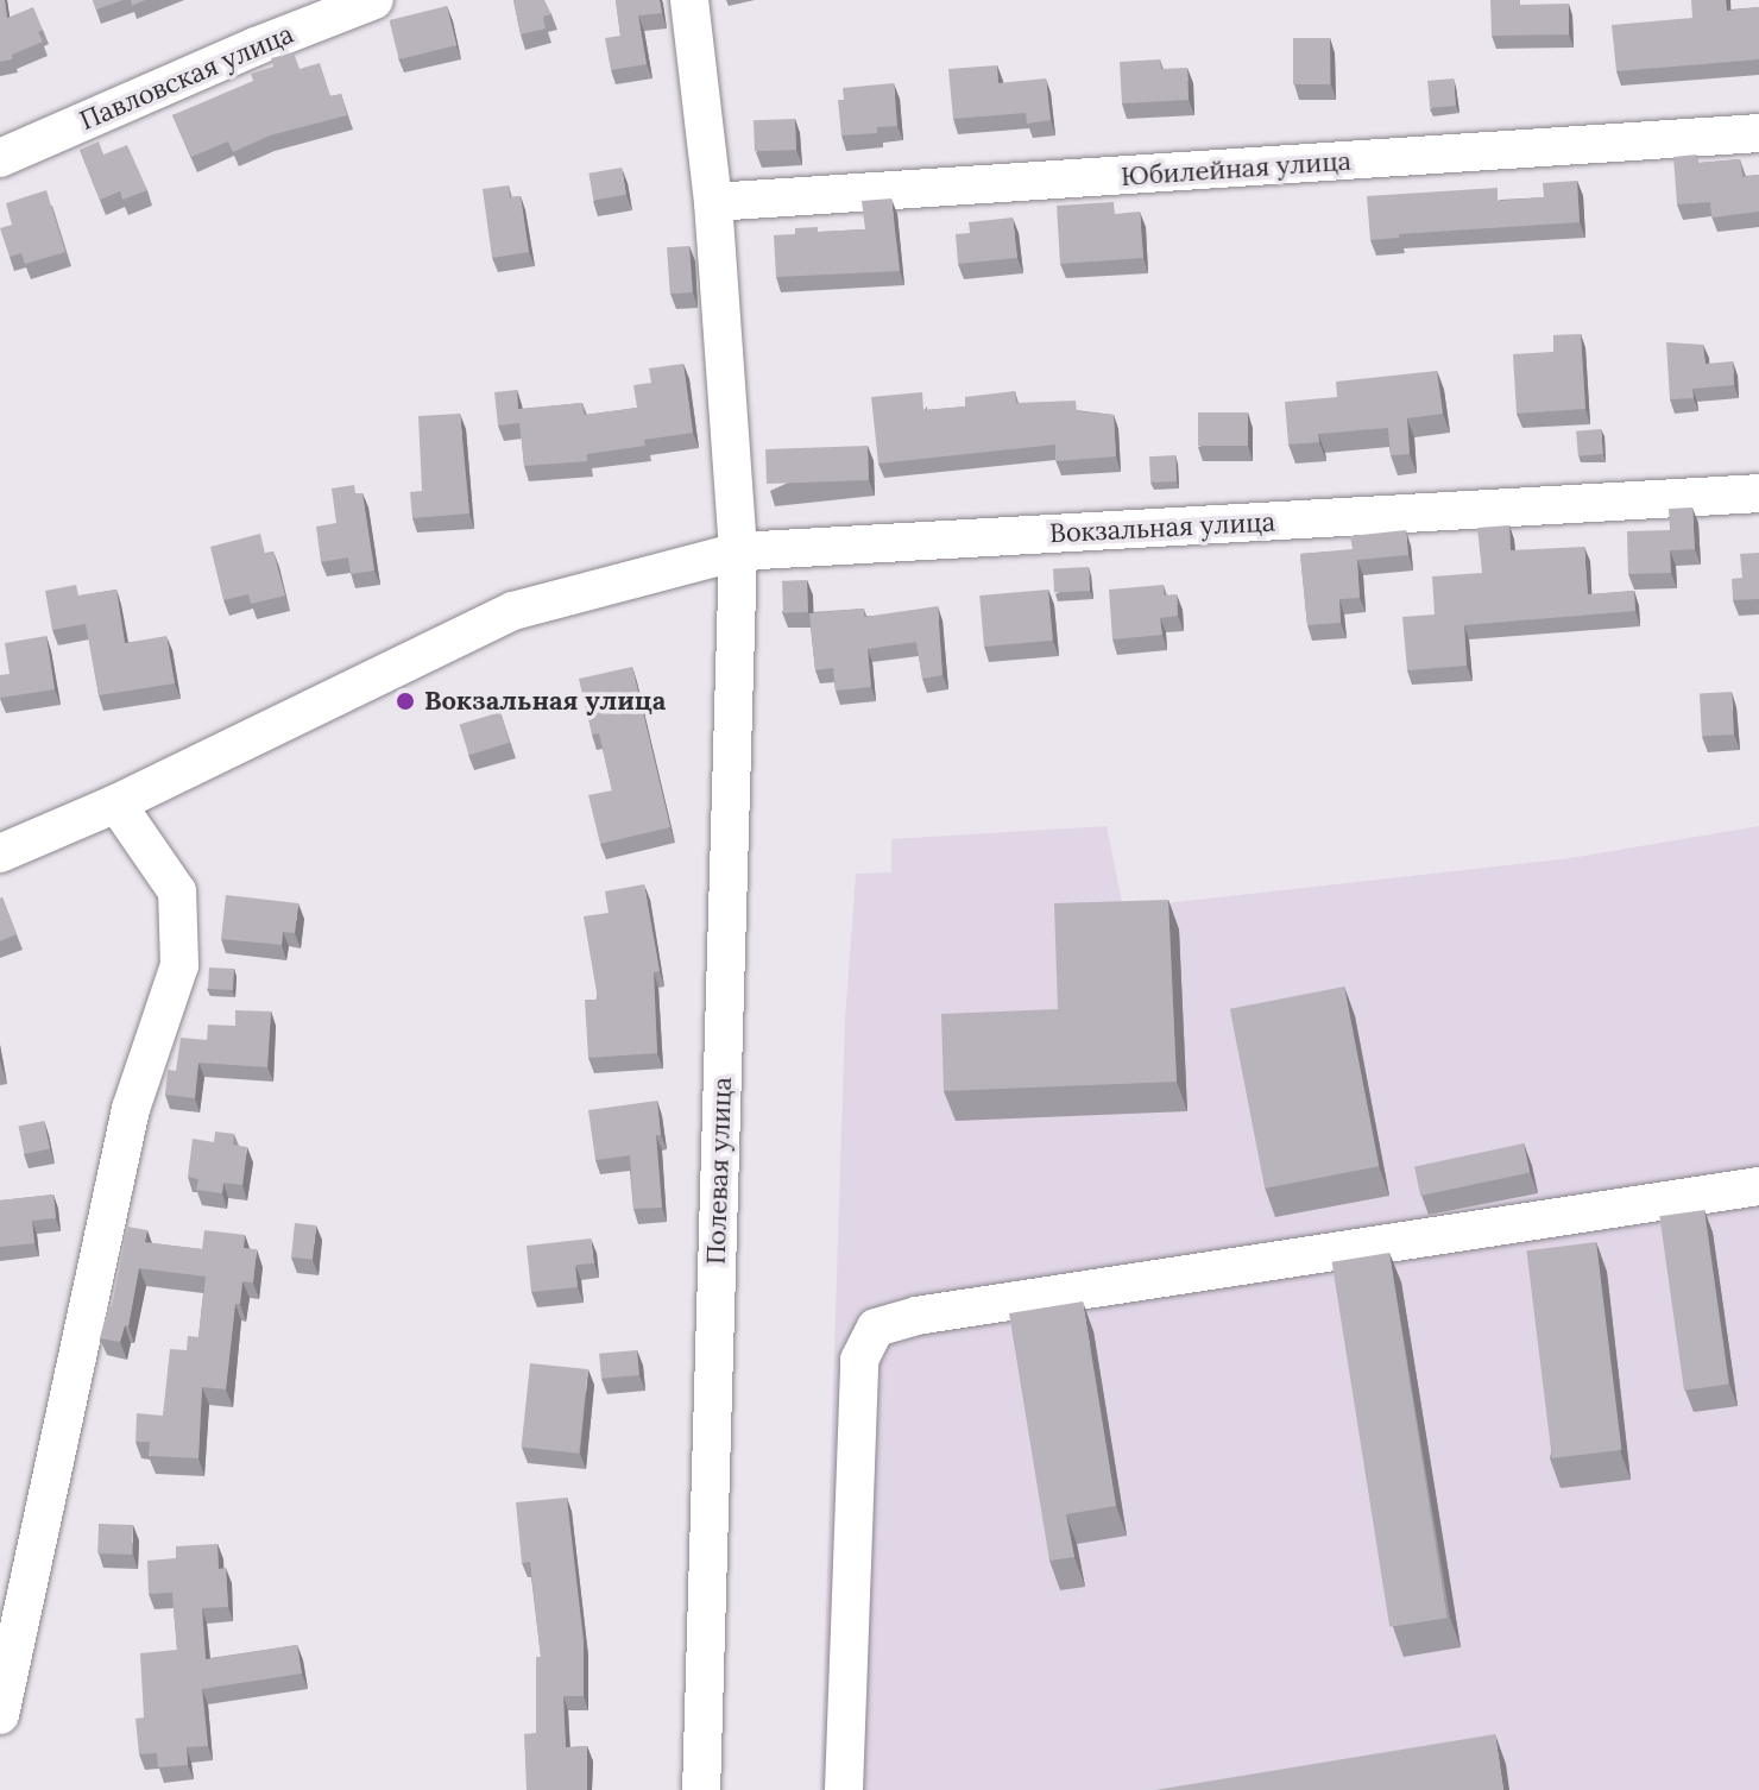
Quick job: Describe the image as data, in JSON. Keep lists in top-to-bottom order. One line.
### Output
{"streets":{"street":["Павловская улица","Юбилейная улица","Вокзальная улица","Полевая улица"]},"crossings":[["Юбилейная улица","Полевая улица"],["Вокзальная улица","Полевая улица"]],"places":["Вокзальная улица"]}
